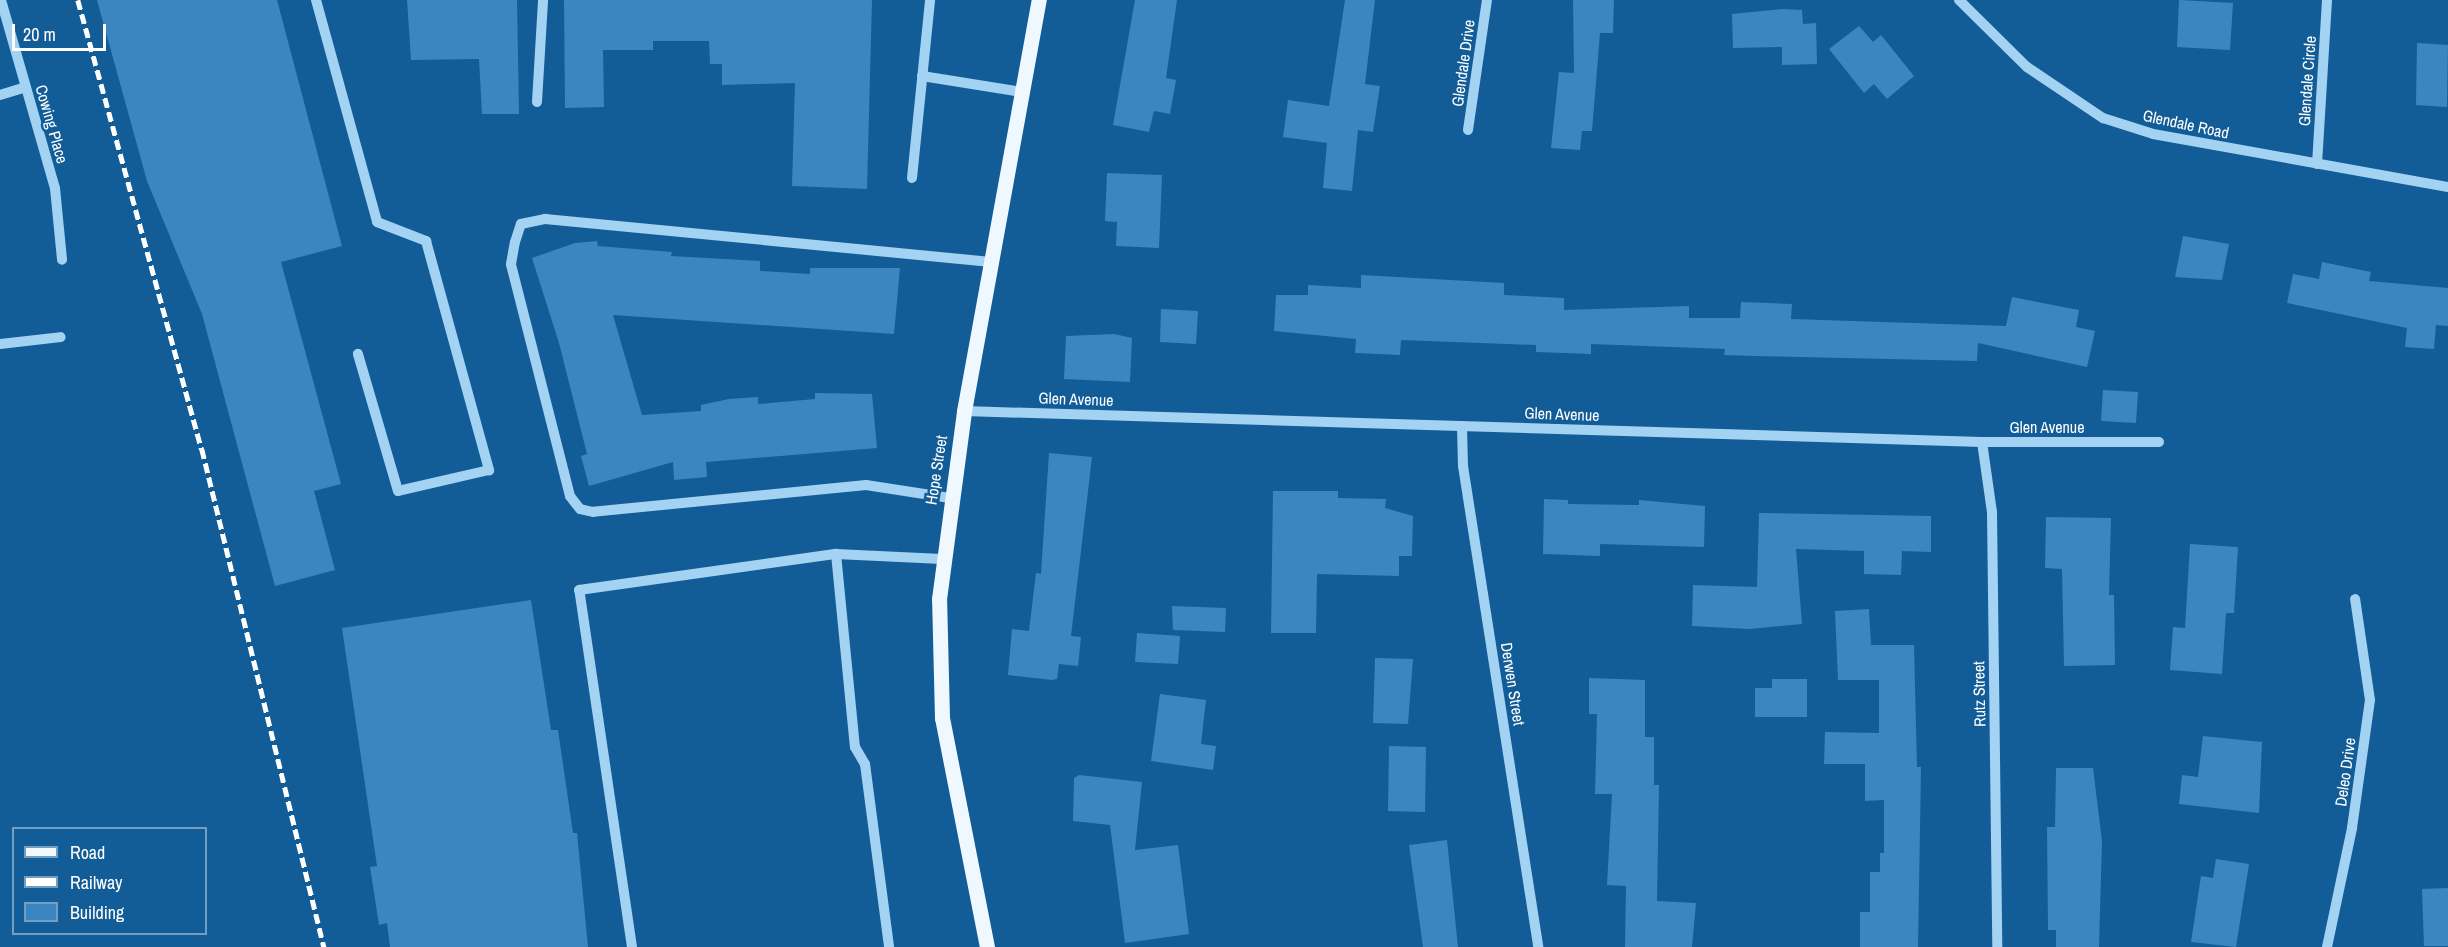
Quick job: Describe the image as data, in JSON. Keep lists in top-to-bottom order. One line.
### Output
{"streets":{"main road":["Hope Street"],"street":["Glendale Drive","Glendale Circle","Cowing Place","Glendale Road","Glen Avenue","Derwen Street","Rutz Street","Deleo Drive"]},"crossings":[["Glendale Circle","Glendale Road"],["Glen Avenue","Hope Street"],["Glen Avenue","Derwen Street"],["Glen Avenue","Rutz Street"]],"legend":["Road","Railway","Building"],"scale_bar":"20 m"}
